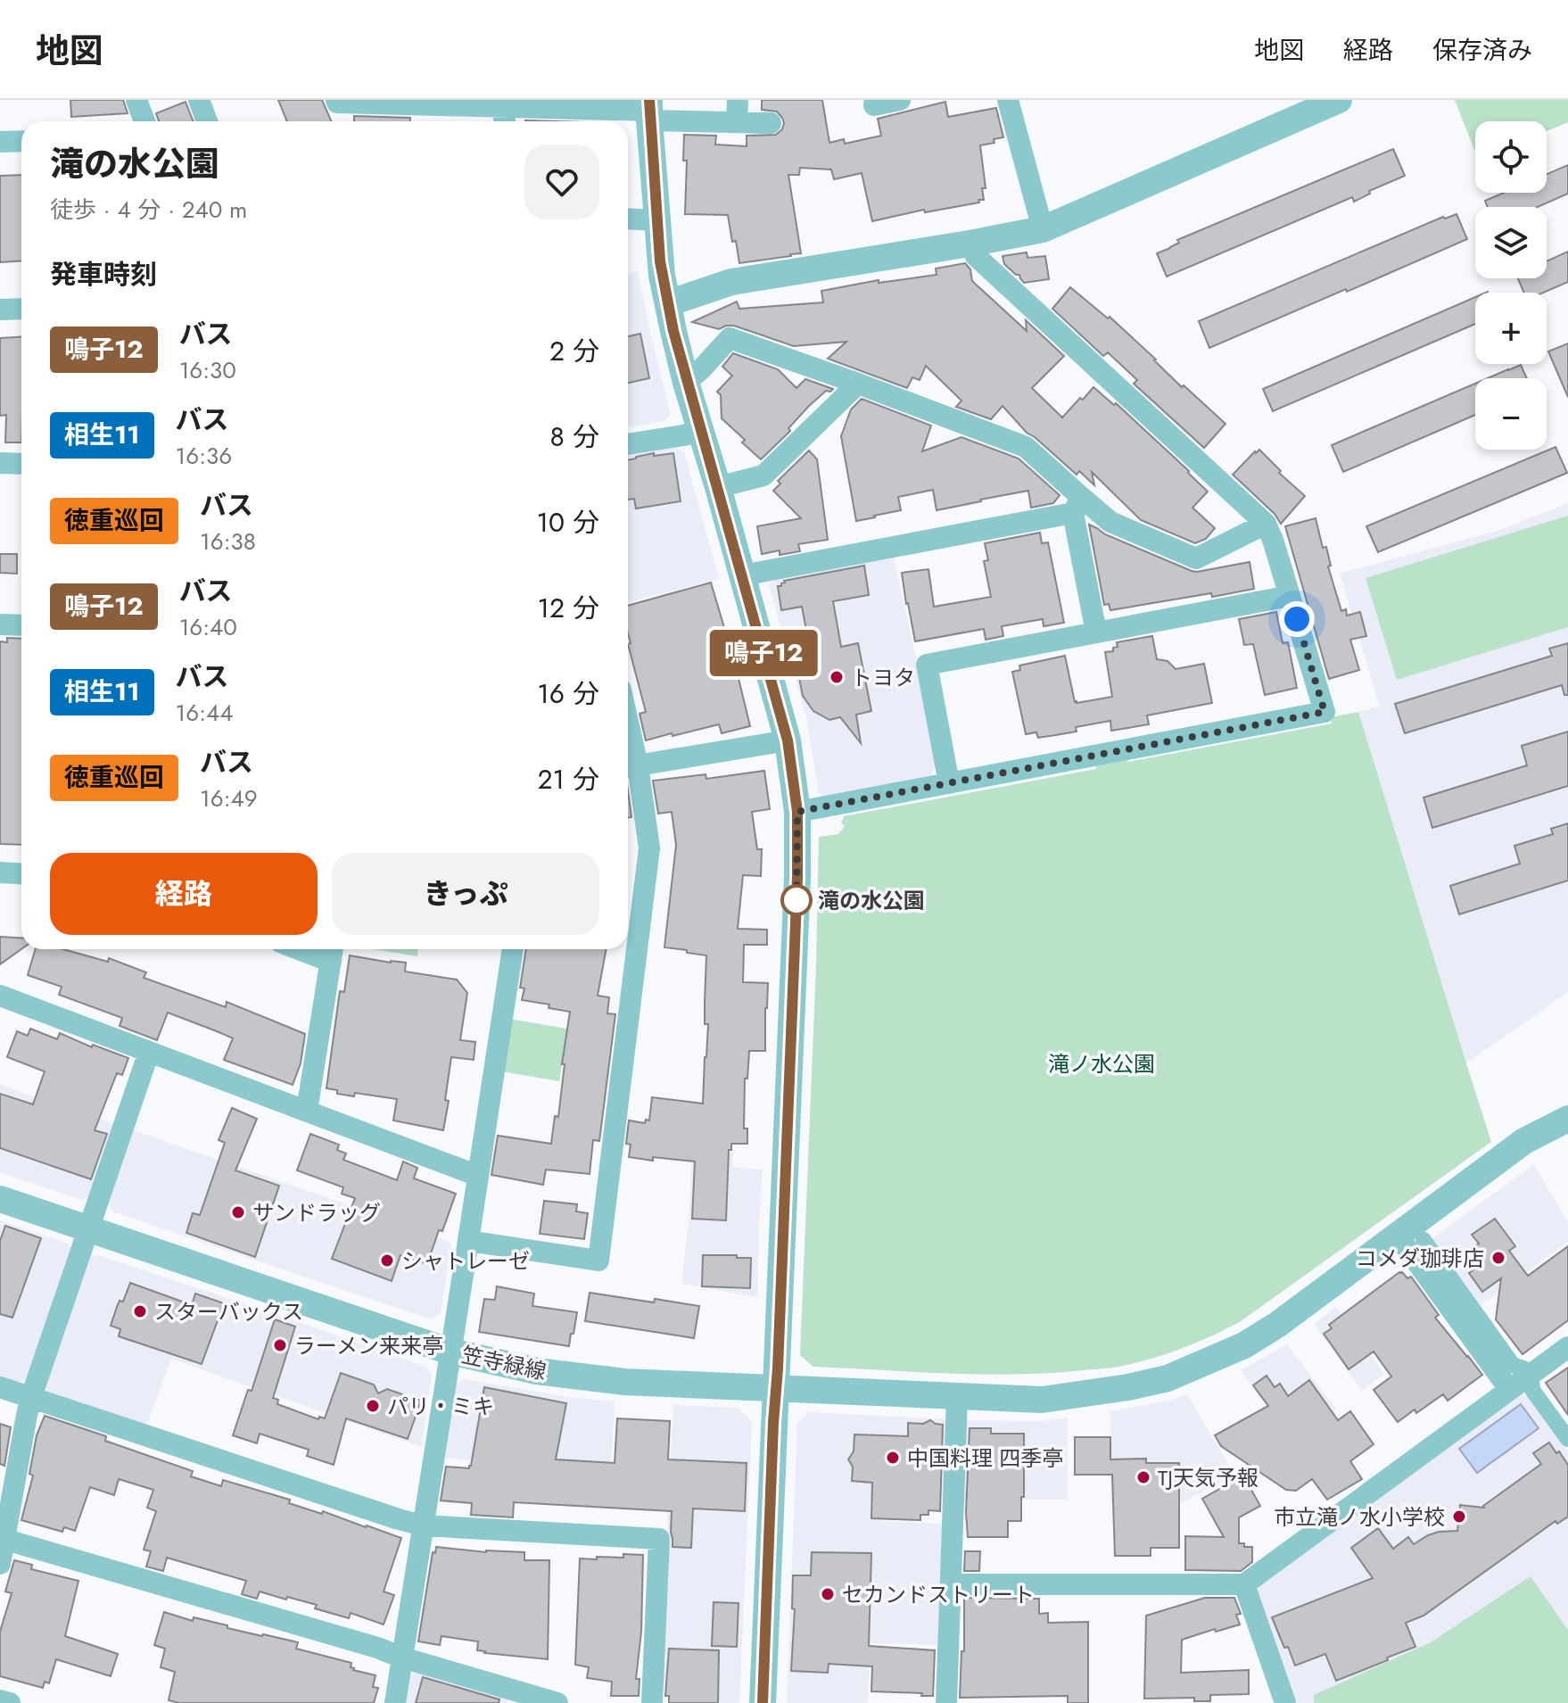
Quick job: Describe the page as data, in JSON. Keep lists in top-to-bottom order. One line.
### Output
{"streets":{"street":["笠寺緑線"]},"parks":["滝ノ水公園"],"places":["トヨタ","滝の水公園","サンドラッグ","コメダ珈琲店","シャトレーゼ","スターバックス","ラーメン来来亭","パリ・ミキ","中国料理 四季亭","TJ天気予報","市立滝ノ水小学校","セカンドストリート"],"lines":["bus line 鳴子12"],"page":{"header":"地図","nav":["地図","経路","保存済み"],"on_map":"鳴子12","map_buttons":["+","−"],"heading":[["滝の水公園","徒歩 · 4 分 · 240 m"],"発車時刻"],"list":[{"mark":"鳴子12","name":"バス","note":"16:30","value":"2 分"},{"mark":"相生11","name":"バス","note":"16:36","value":"8 分"},{"mark":"徳重巡回","name":"バス","note":"16:38","value":"10 分"},{"mark":"鳴子12","name":"バス","note":"16:40","value":"12 分"},{"mark":"相生11","name":"バス","note":"16:44","value":"16 分"},{"mark":"徳重巡回","name":"バス","note":"16:49","value":"21 分"}],"buttons":["経路","きっぷ"]}}
